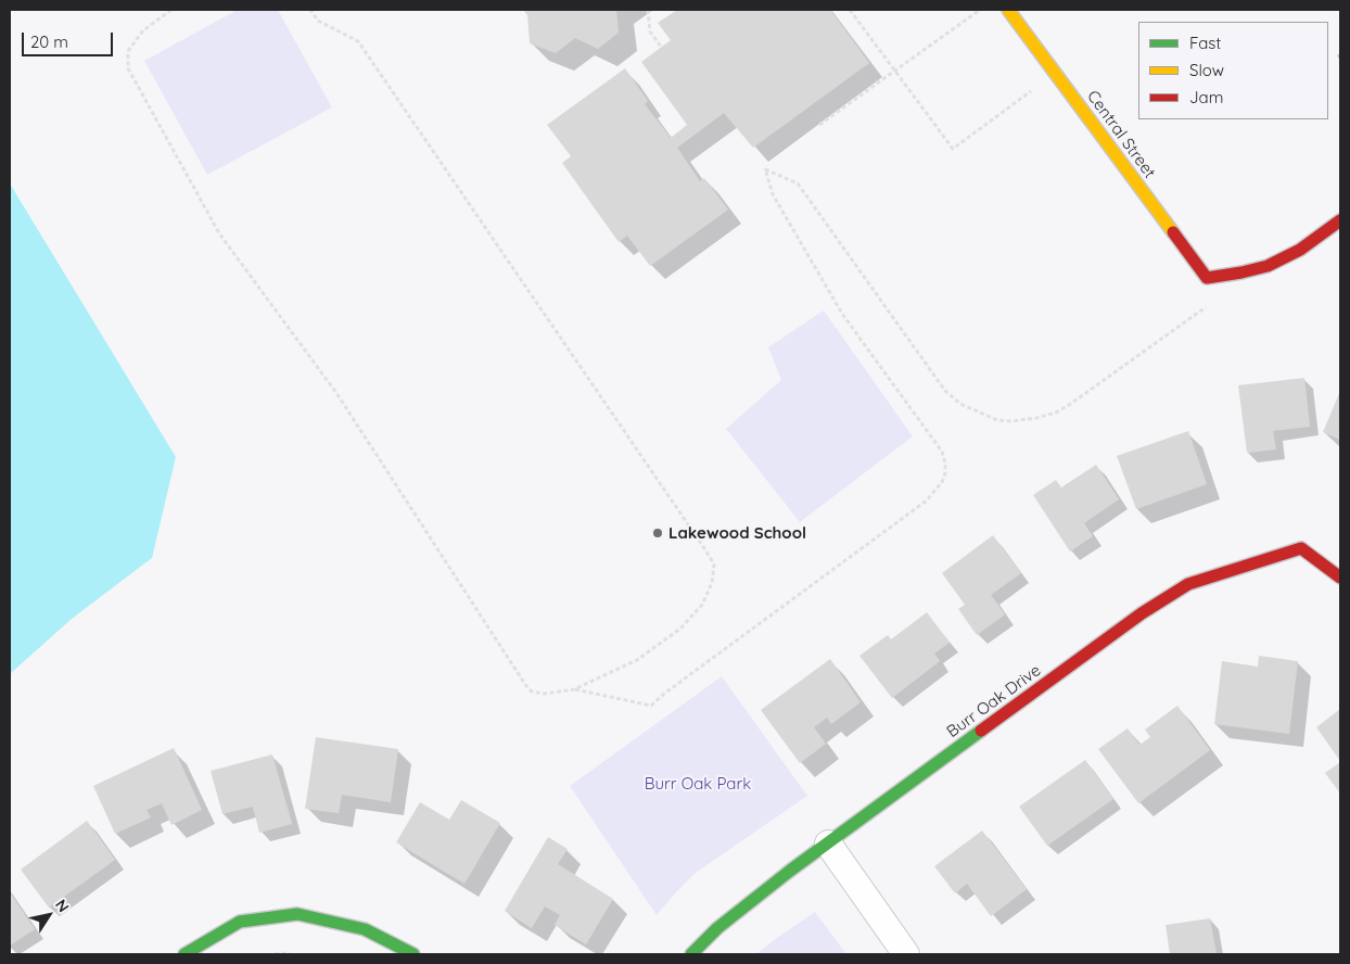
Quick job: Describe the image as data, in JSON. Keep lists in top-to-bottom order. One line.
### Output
{"streets":{"street":["Central Street","Burr Oak Drive"]},"parks":["Burr Oak Park"],"places":["Lakewood School"],"legend":["Fast","Slow","Jam"],"scale_bar":"20 m","north":"top right"}
